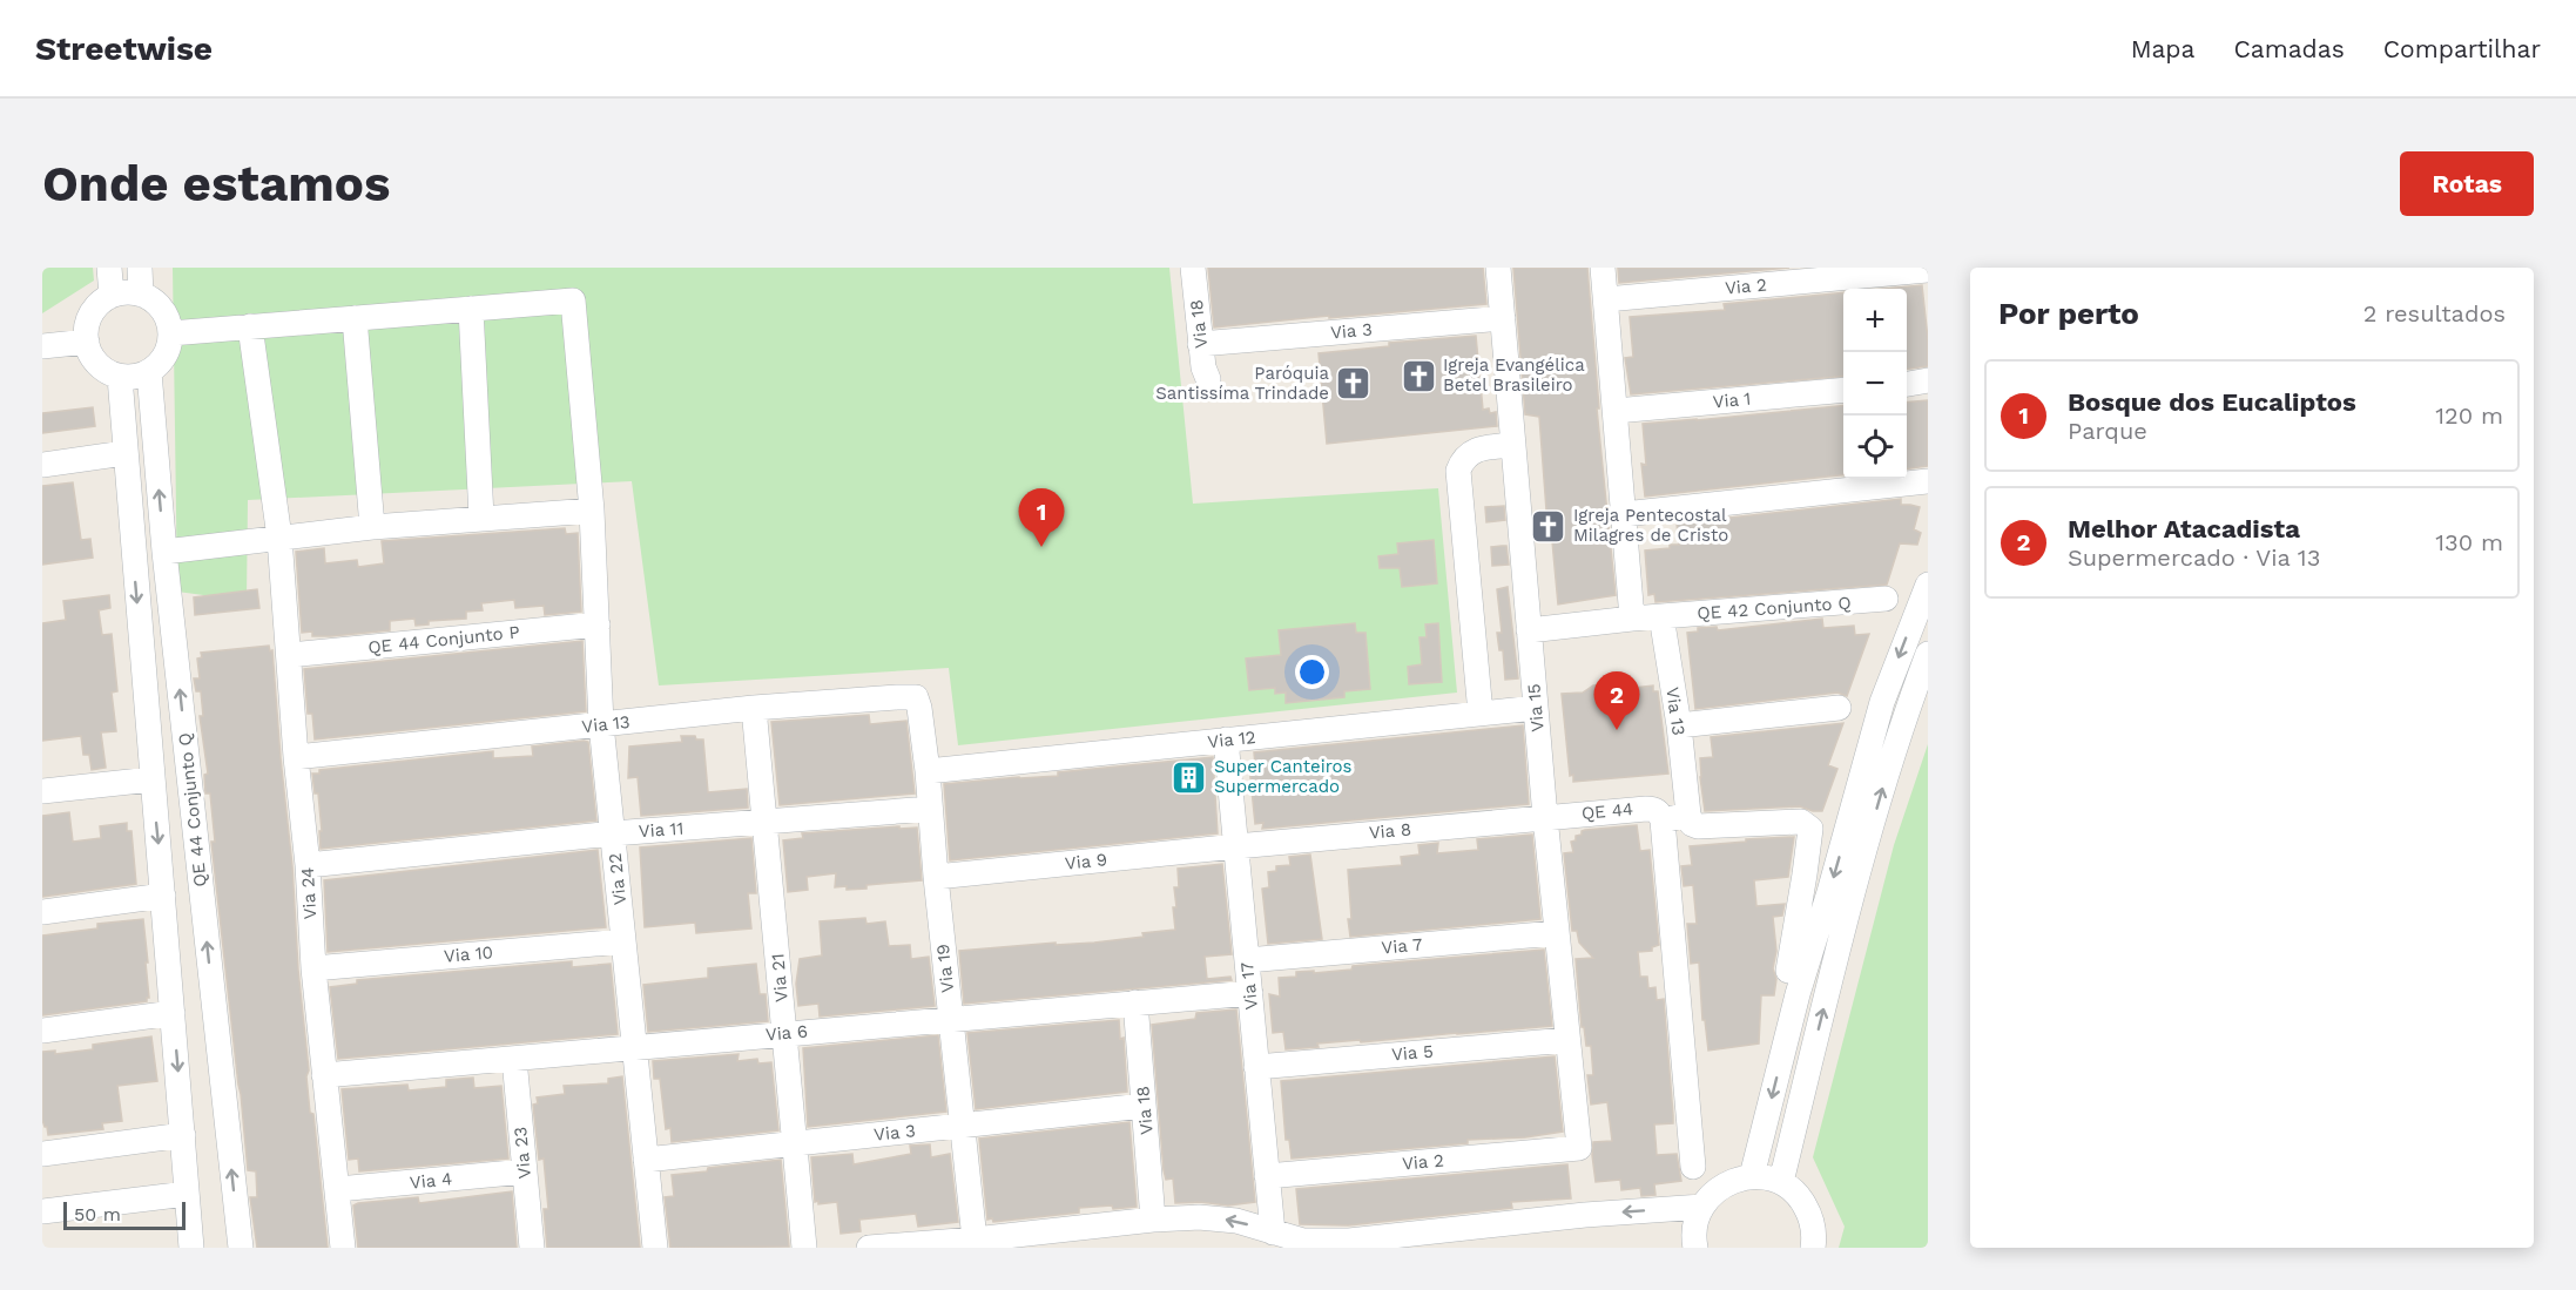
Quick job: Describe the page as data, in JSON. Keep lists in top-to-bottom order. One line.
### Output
{"streets":{"street":["Via 2","Via 18","Via 3","Via 1","QE 42 Conjunto Q","QE 44 Conjunto P","Via 15","Via 13","Via 12","QE 44 Conjunto Q","QE 44","Via 11","Via 8","Via 9","Via 22","Via 24","Via 7","Via 10","Via 19","Via 21","Via 17","Via 6","Via 5","Via 23","Via 4"]},"crossings":[["Via 2","Via 15"],["Via 2","Via 17"],["Via 18","Via 3"],["Via 18","Via 6"],["Via 3","Via 15"],["Via 3","Via 22"],["Via 3","Via 19"],["Via 3","Via 21"],["QE 42 Conjunto Q","Via 13"],["QE 44 Conjunto P","Via 22"],["QE 44 Conjunto P","Via 24"],["Via 15","Via 12"],["Via 15","QE 44"],["Via 15","Via 8"],["Via 15","Via 7"],["Via 15","Via 5"],["Via 13","Via 22"],["Via 13","Via 24"],["Via 13","Via 19"],["Via 13","Via 21"],["Via 12","Via 19"],["Via 12","Via 17"],["QE 44","Via 8"],["Via 11","Via 22"],["Via 11","Via 24"],["Via 11","Via 19"],["Via 11","Via 21"],["Via 8","Via 9"],["Via 8","Via 17"],["Via 9","Via 19"],["Via 9","Via 17"],["Via 22","Via 10"],["Via 22","Via 6"],["Via 24","Via 10"],["Via 24","Via 6"],["Via 24","Via 4"],["Via 7","Via 17"],["Via 19","Via 6"],["Via 21","Via 6"],["Via 17","Via 6"],["Via 17","Via 5"],["Via 6","Via 23"],["Via 23","Via 4"]],"places":{"church":["Igreja Evangélica Betel Brasileiro","Paróquia Santissíma Trindade","Igreja Pentecostal Milagres de Cristo"],"building":["Super Canteiros Supermercado"]},"scale_bar":"50 m","page":{"header":"Streetwise","nav":["Mapa","Camadas","Compartilhar"],"buttons":"Rotas","title":"Onde estamos","heading":["Por perto","2 resultados"],"map_buttons":["+","−"],"list":[{"mark":"1","name":"Bosque dos Eucaliptos","note":"Parque","value":"120 m"},{"mark":"2","name":"Melhor Atacadista","note":"Supermercado · Via 13","value":"130 m"}],"pins":["1","2"],"scale":"50 m"}}
